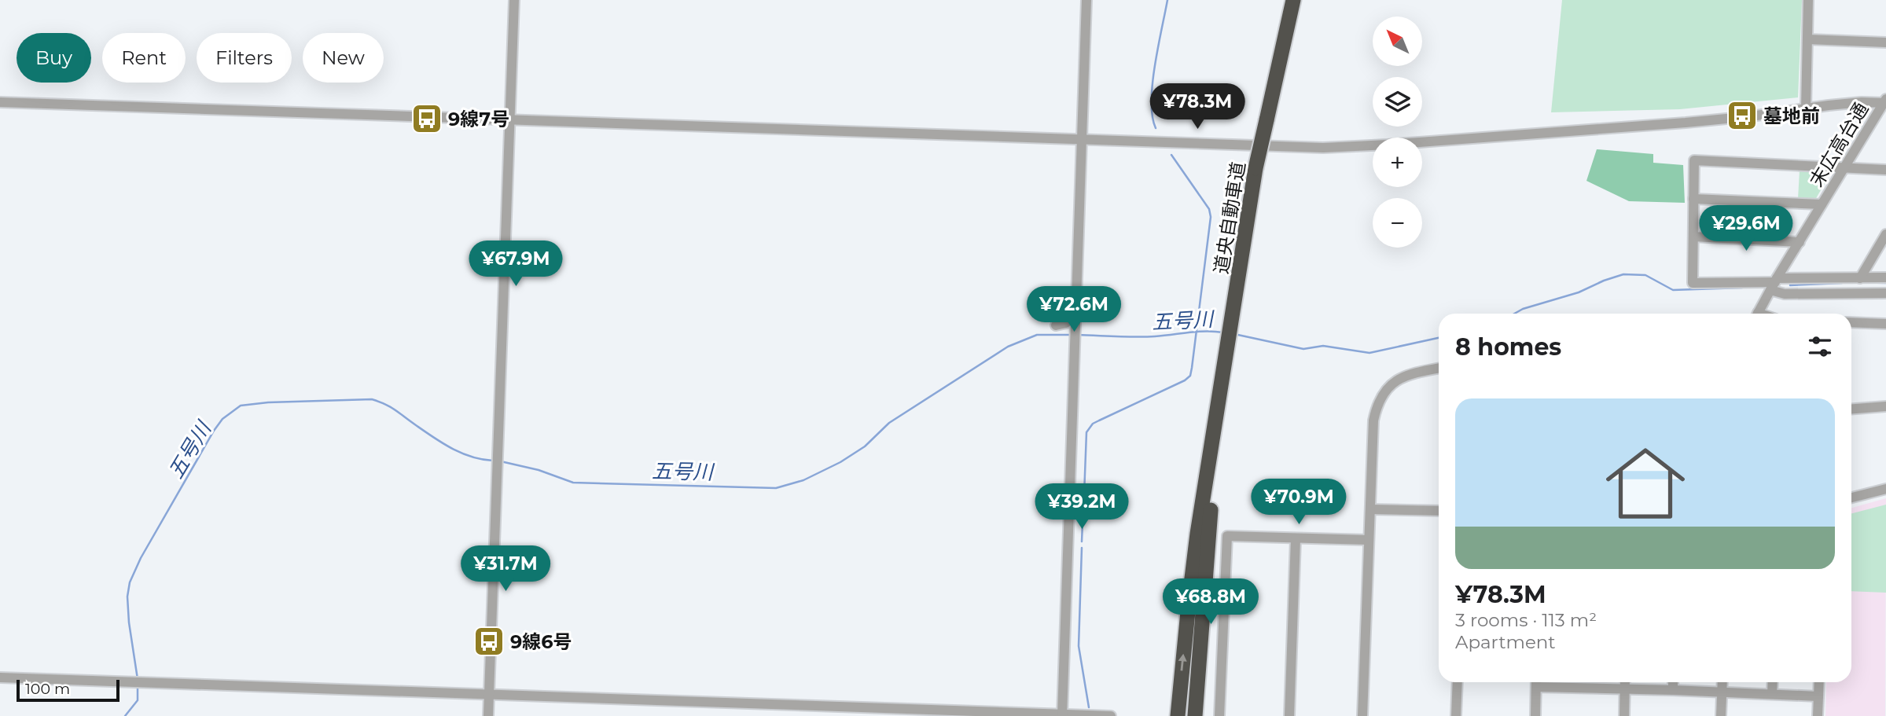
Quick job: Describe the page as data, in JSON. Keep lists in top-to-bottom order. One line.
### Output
{"streets":{"highway":["道央自動車道"],"street":["末広高台通"]},"water":["五号川"],"places":{"bus stop":["墓地前","9線7号","9線6号"]},"scale_bar":"100 m","north":"top left","page":{"map_buttons":["+","−"],"chip":["Buy","Rent","Filters","New"],"price":["¥78.3M","¥29.6M","¥67.9M","¥72.6M","¥70.9M","¥39.2M","¥31.7M","¥68.8M"],"heading":"8 homes","list":[{"name":"¥78.3M","note":"3 rooms · 113 m² · Apartment"}],"scale":"100 m"}}
